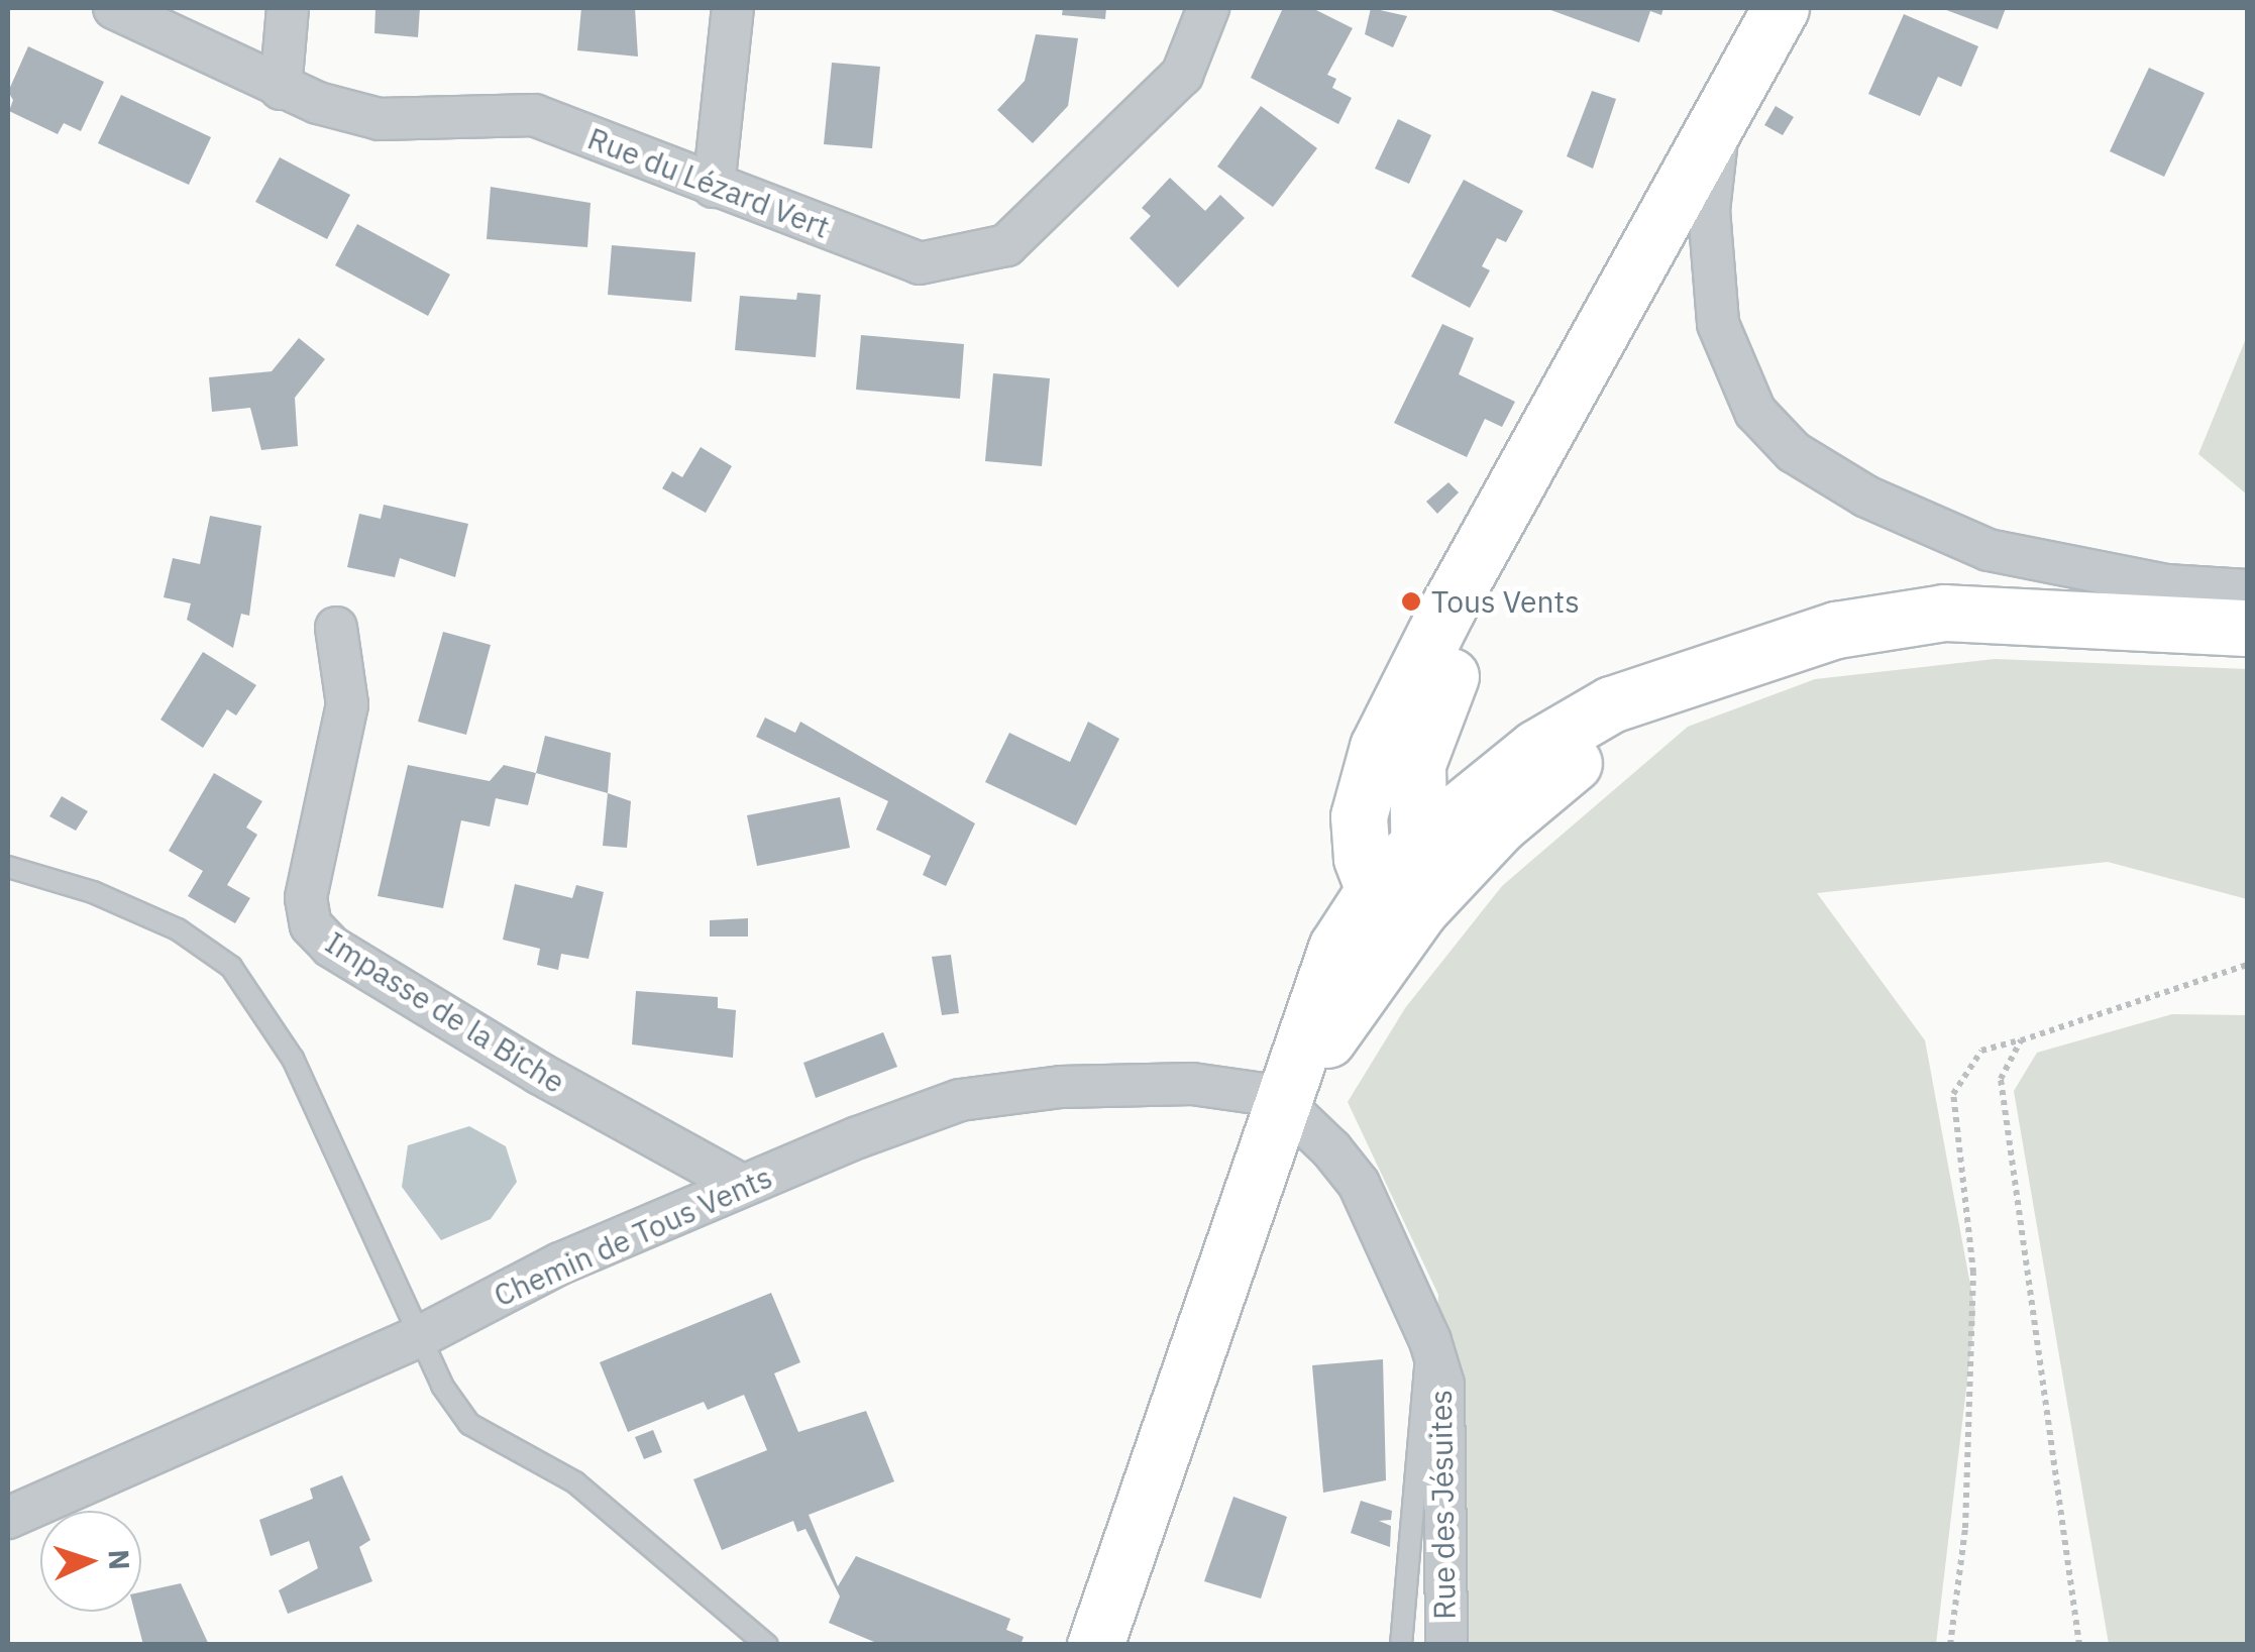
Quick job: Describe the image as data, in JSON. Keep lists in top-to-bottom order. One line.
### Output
{"streets":{"street":["Rue du Lézard Vert","Impasse de la Biche","Chemin de Tous Vents","Rue des Jésuites"]},"crossings":[["Impasse de la Biche","Chemin de Tous Vents"],["Chemin de Tous Vents","Rue des Jésuites"]],"places":["Tous Vents"],"north":"right"}
